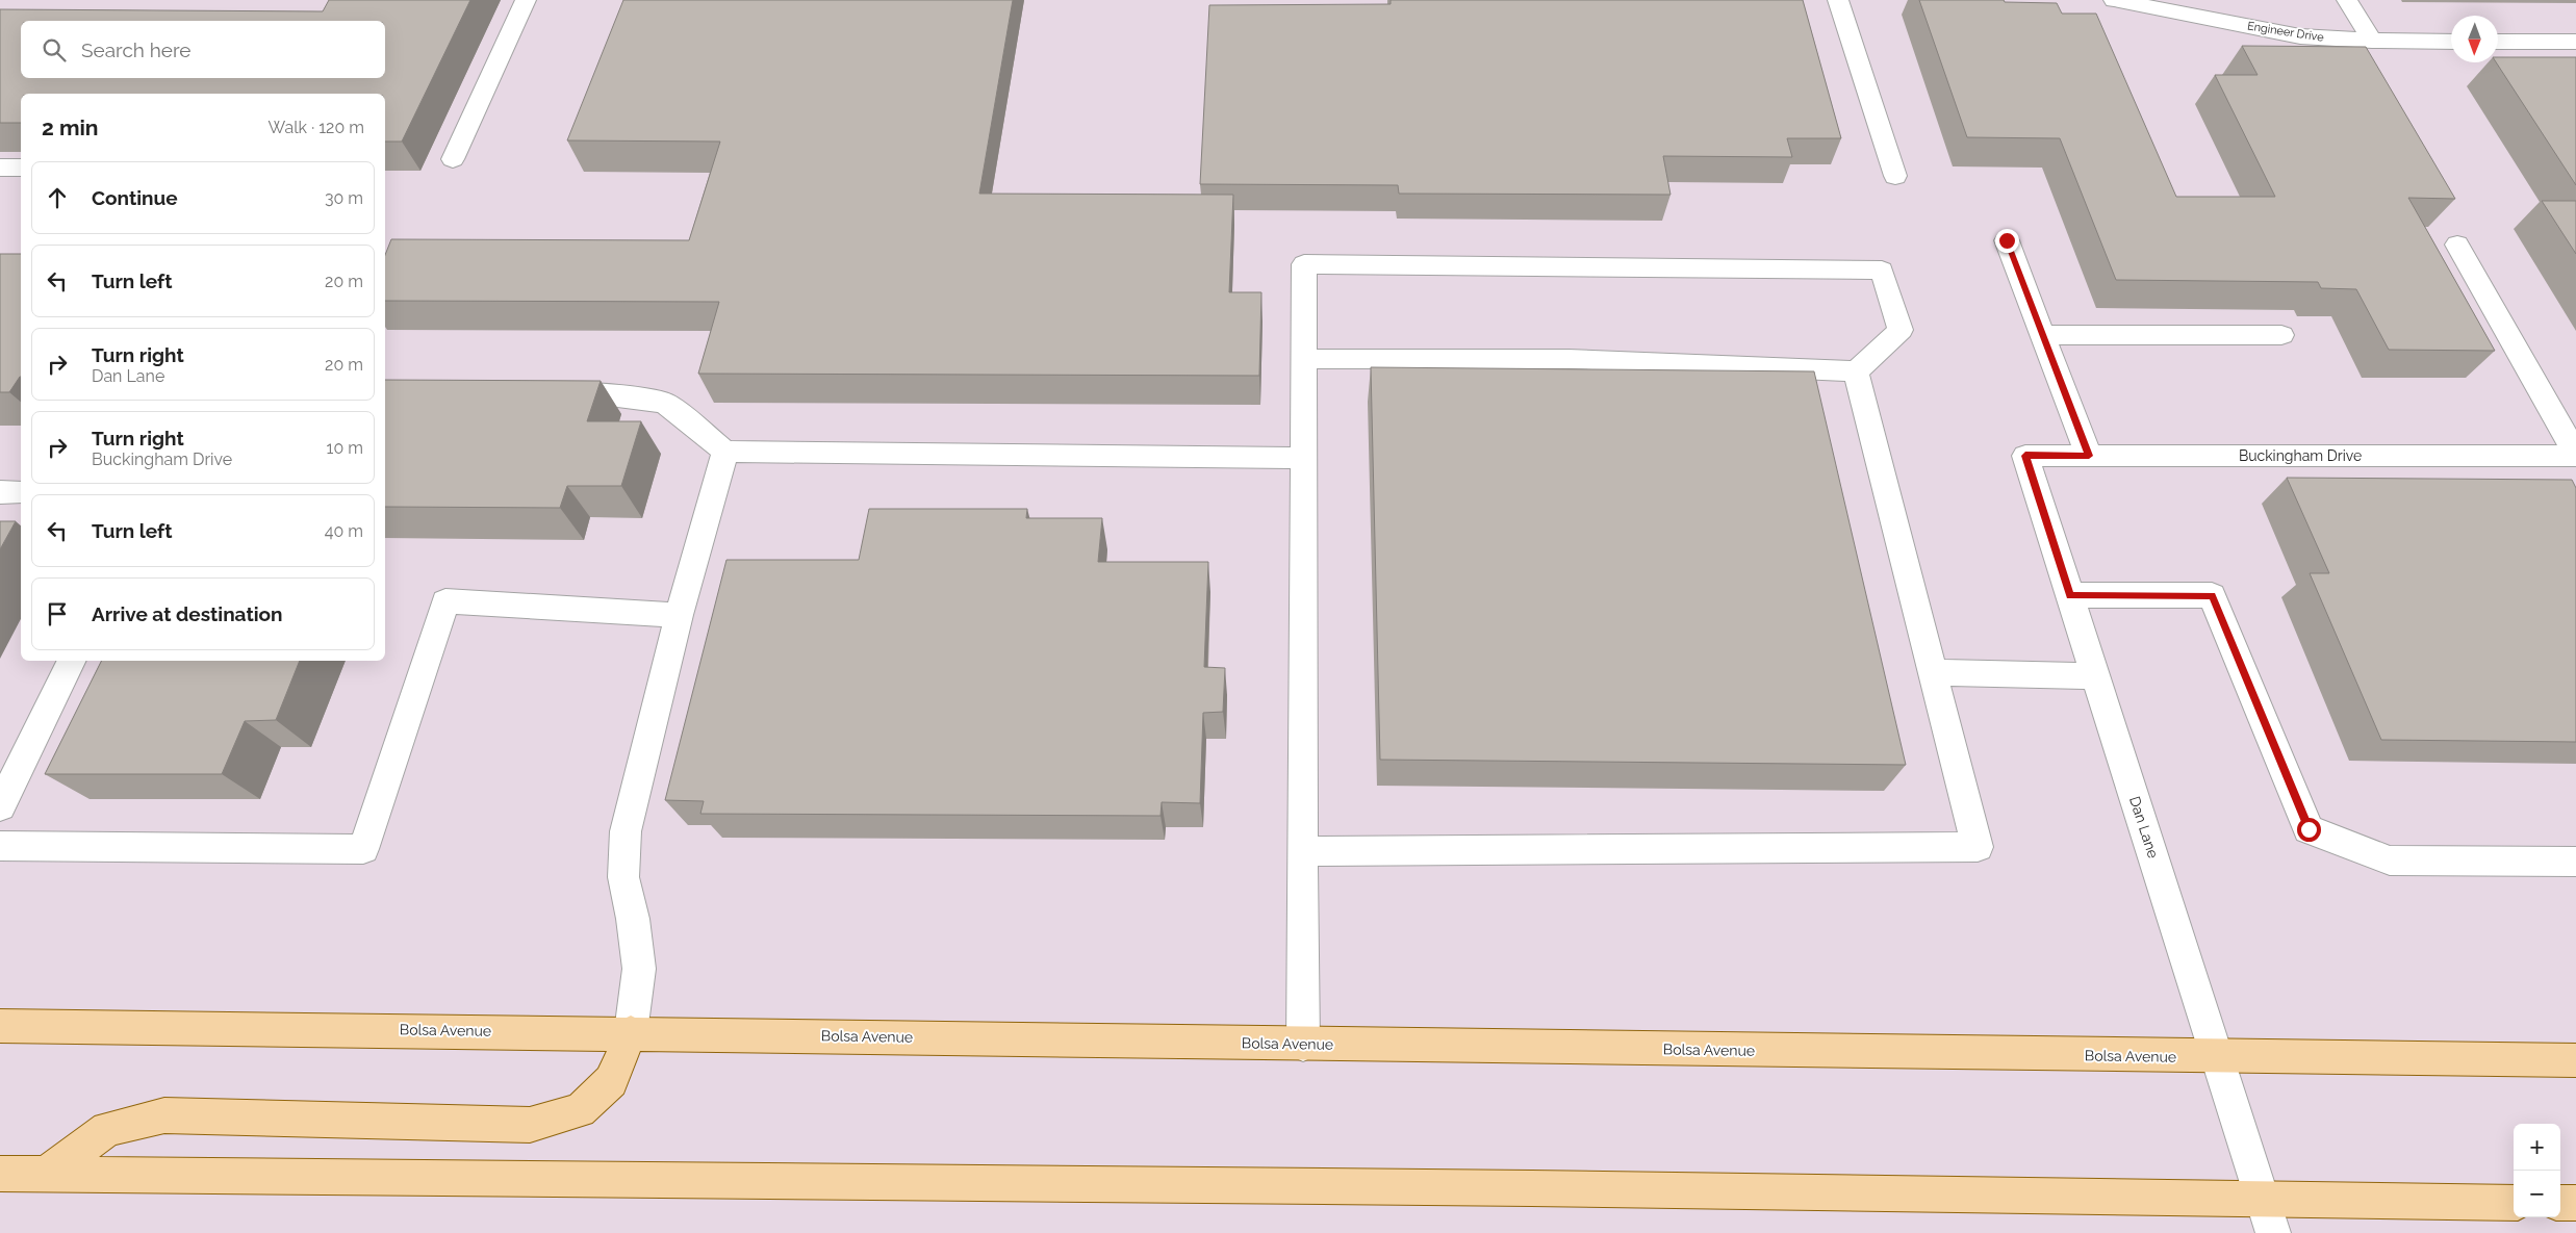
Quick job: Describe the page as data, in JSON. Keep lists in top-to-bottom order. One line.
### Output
{"streets":{"main road":["Bolsa Avenue"],"street":["Engineer Drive","Buckingham Drive","Dan Lane"]},"crossings":[["Buckingham Drive","Dan Lane"],["Dan Lane","Bolsa Avenue"]],"north":"bottom","page":{"search":"Search here","heading":["2 min","Walk · 120 m"],"list":[["Continue","30 m"],["Turn left","20 m"],["Turn right","Dan Lane","20 m"],["Turn right","Buckingham Drive","10 m"],["Turn left","40 m"],"Arrive at destination"],"map_buttons":["+","−"]}}
